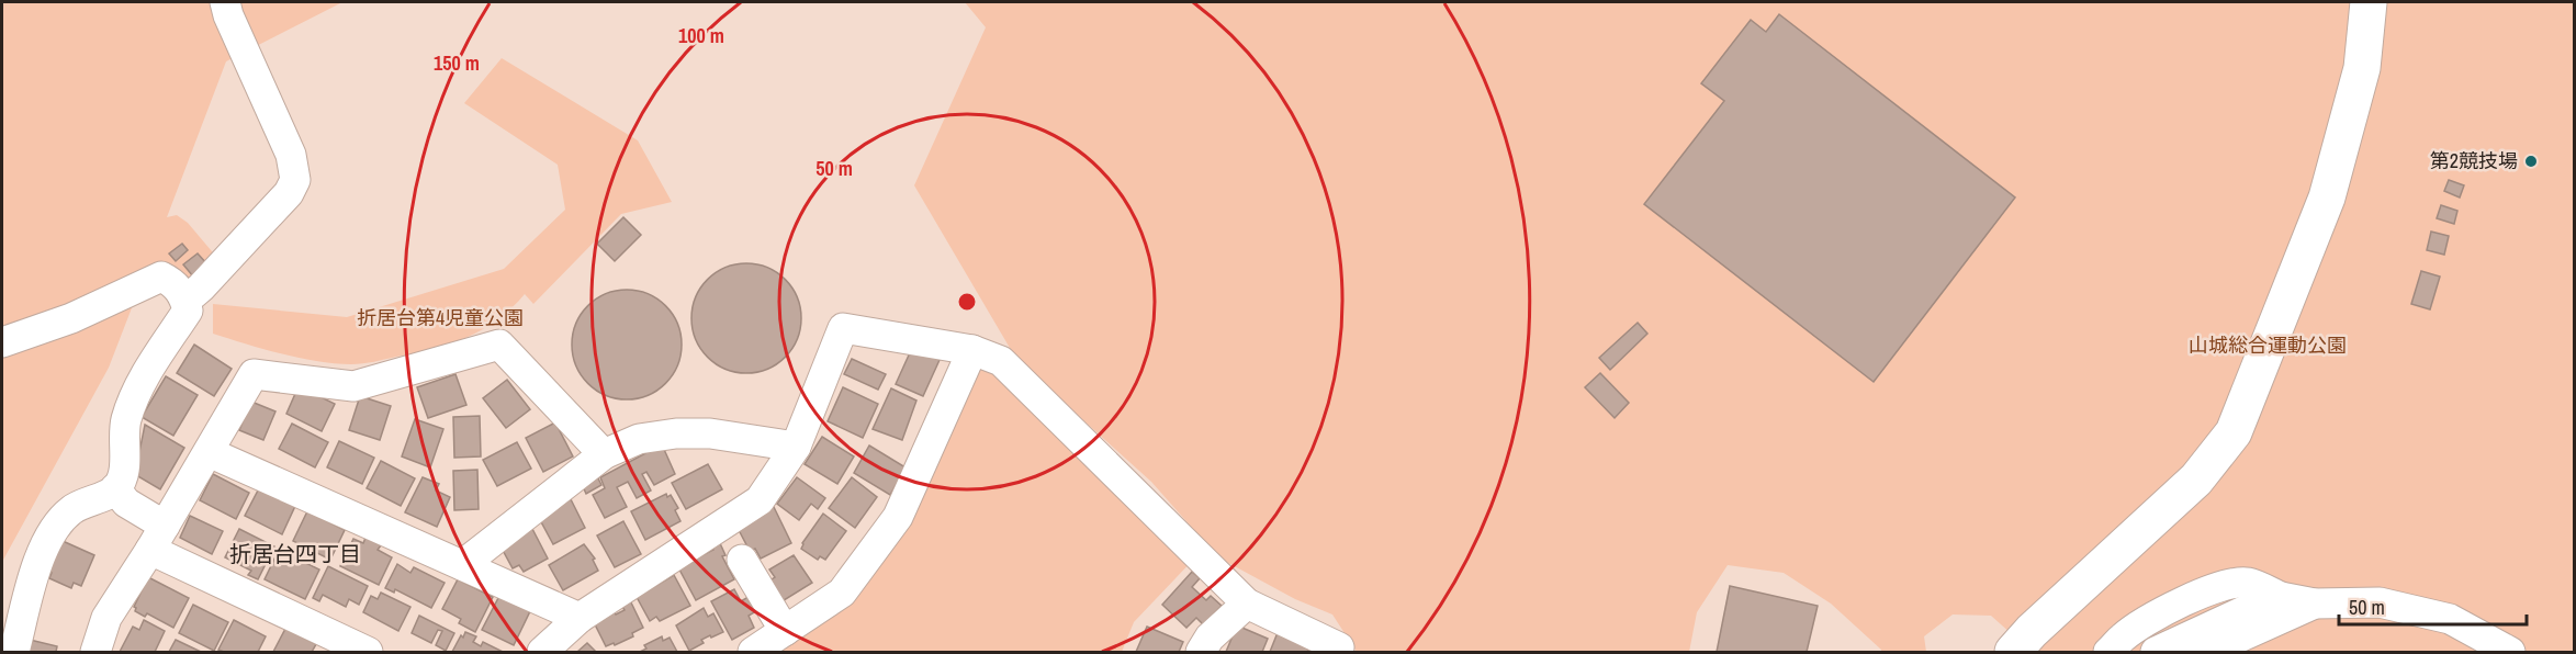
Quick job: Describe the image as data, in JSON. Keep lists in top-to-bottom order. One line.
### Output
{"districts":["折居台四丁目"],"parks":["折居台第4児童公園","山城総合運動公園"],"places":["第2競技場"],"scale_bar":"50 m","rings":["100 m","150 m","50 m"]}
